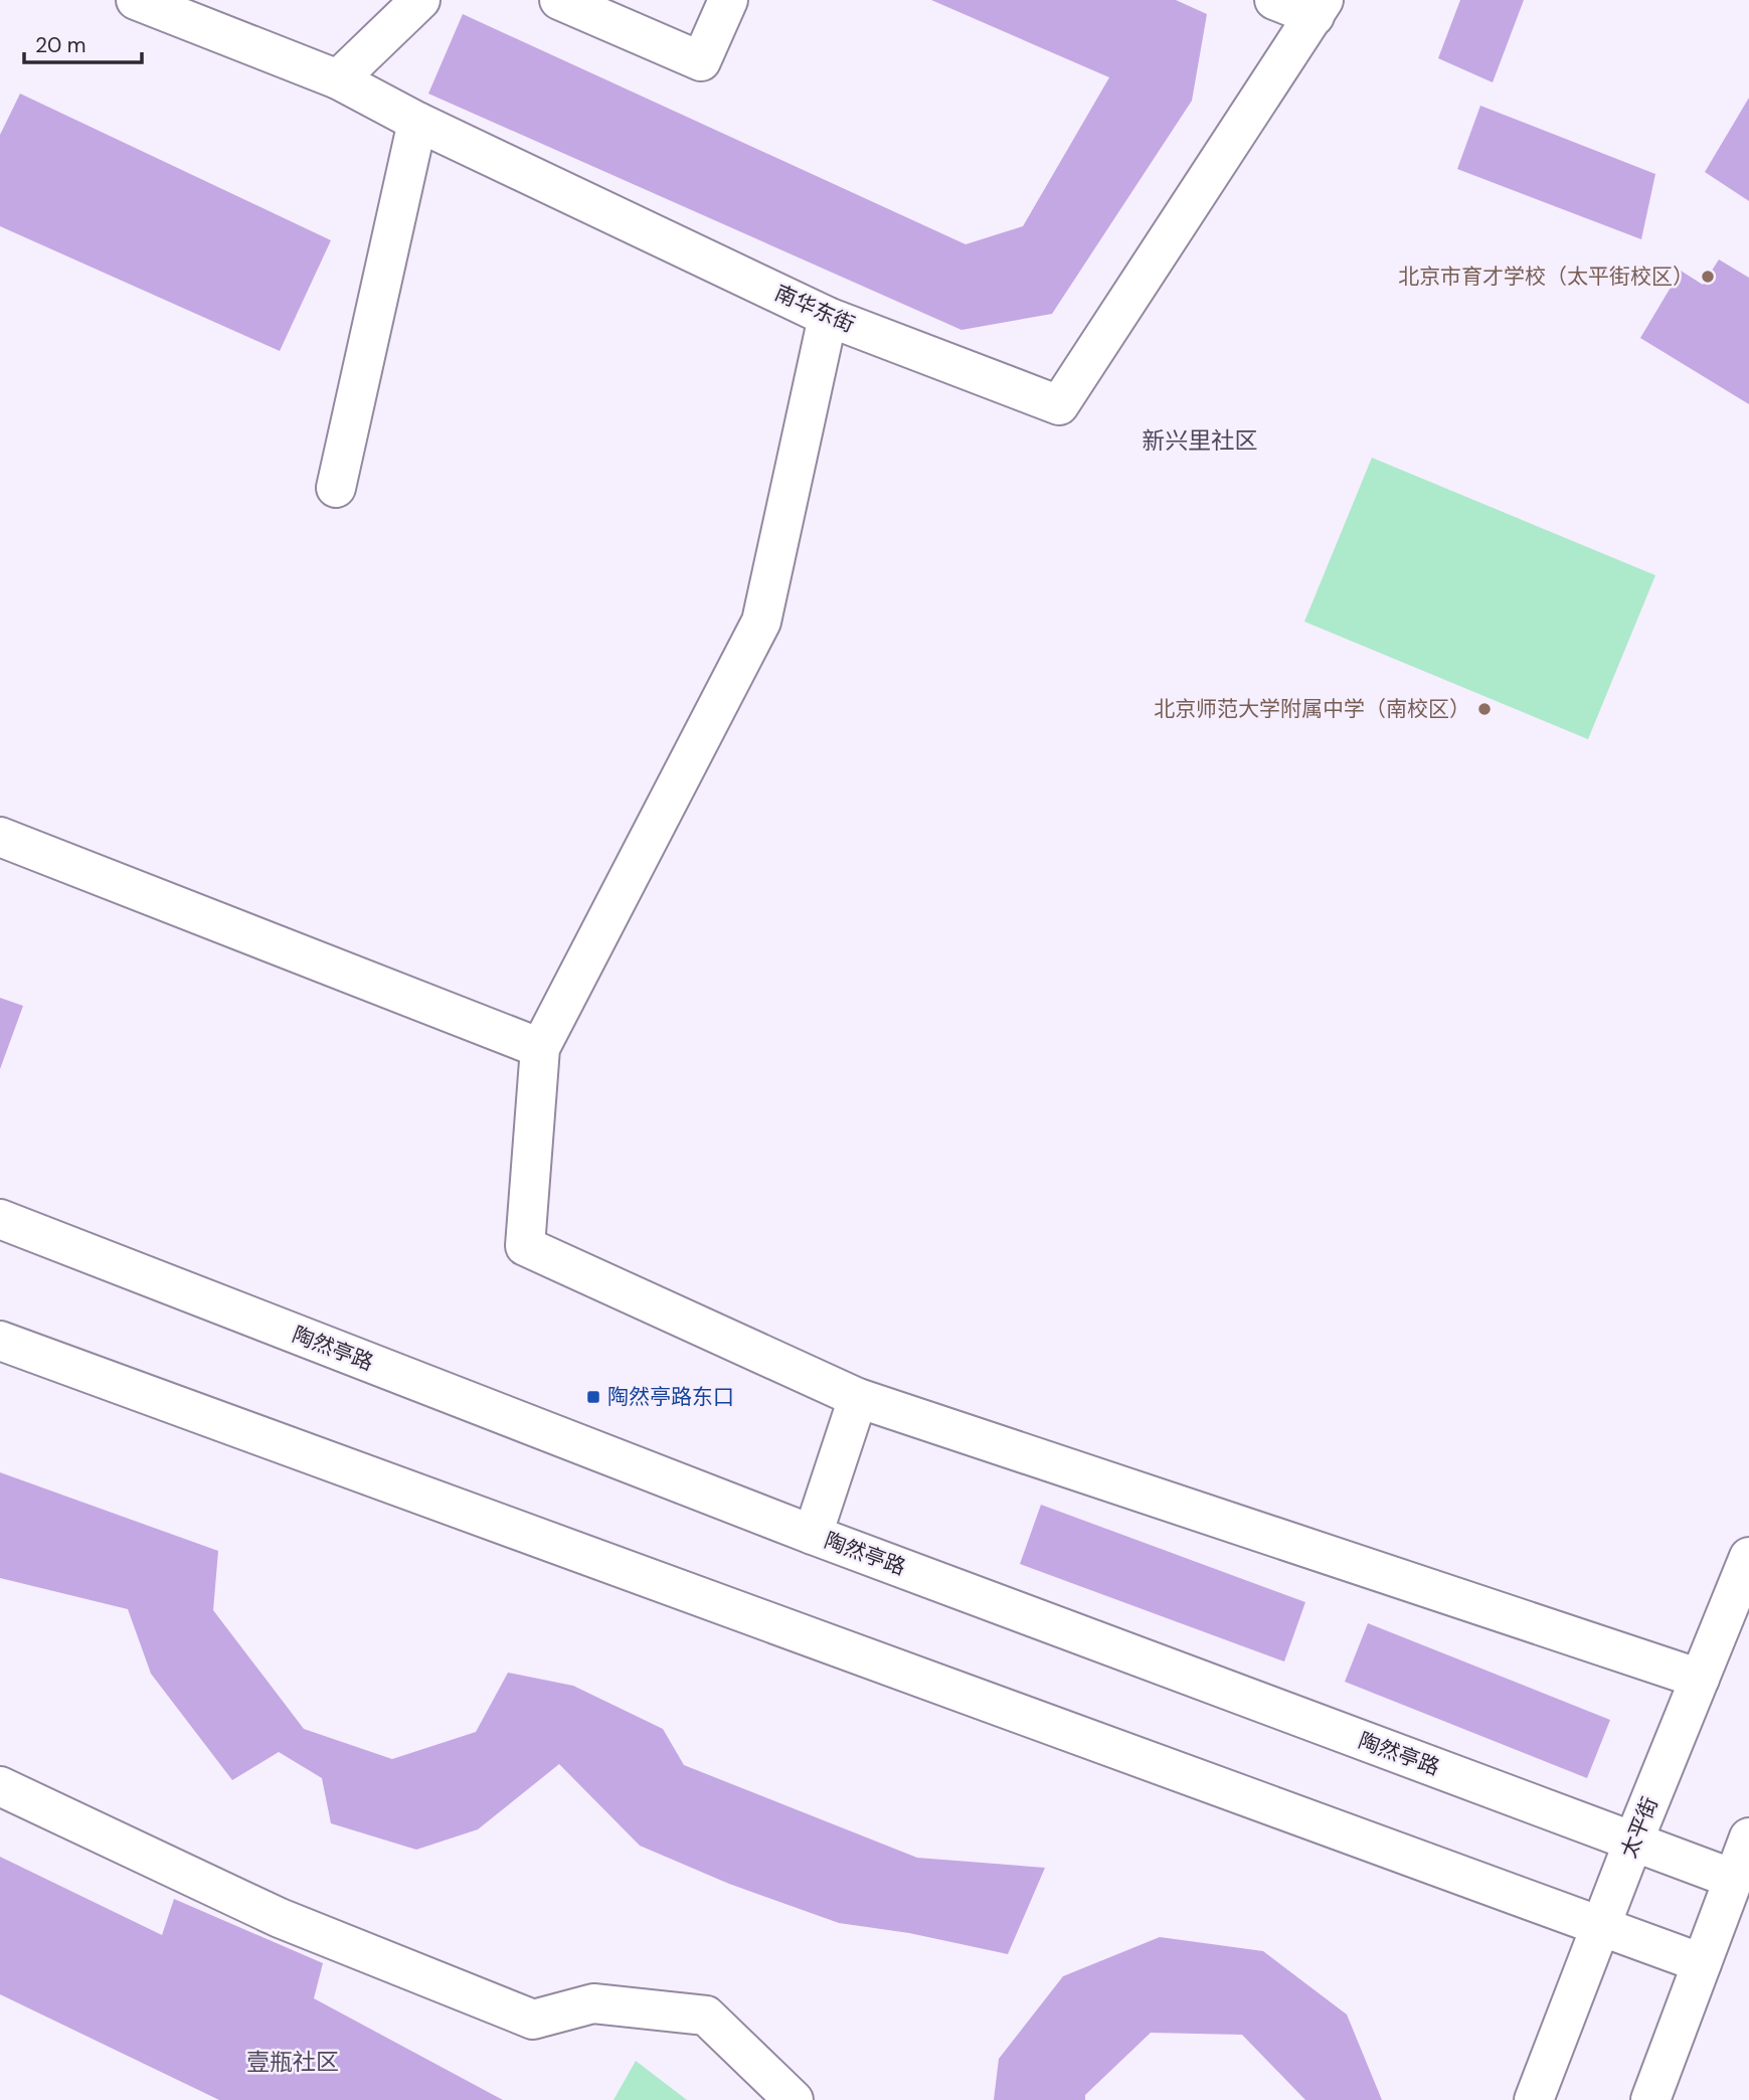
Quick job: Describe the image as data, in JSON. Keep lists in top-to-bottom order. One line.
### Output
{"streets":{"street":["南华东街","陶然亭路","太平街"]},"crossings":[["陶然亭路","太平街"]],"districts":["新兴里社区","壹瓶社区"],"places":{"other":["北京市育才学校（太平街校区）","北京师范大学附属中学（南校区）"],"transit":["陶然亭路东口"]},"scale_bar":"20 m"}
